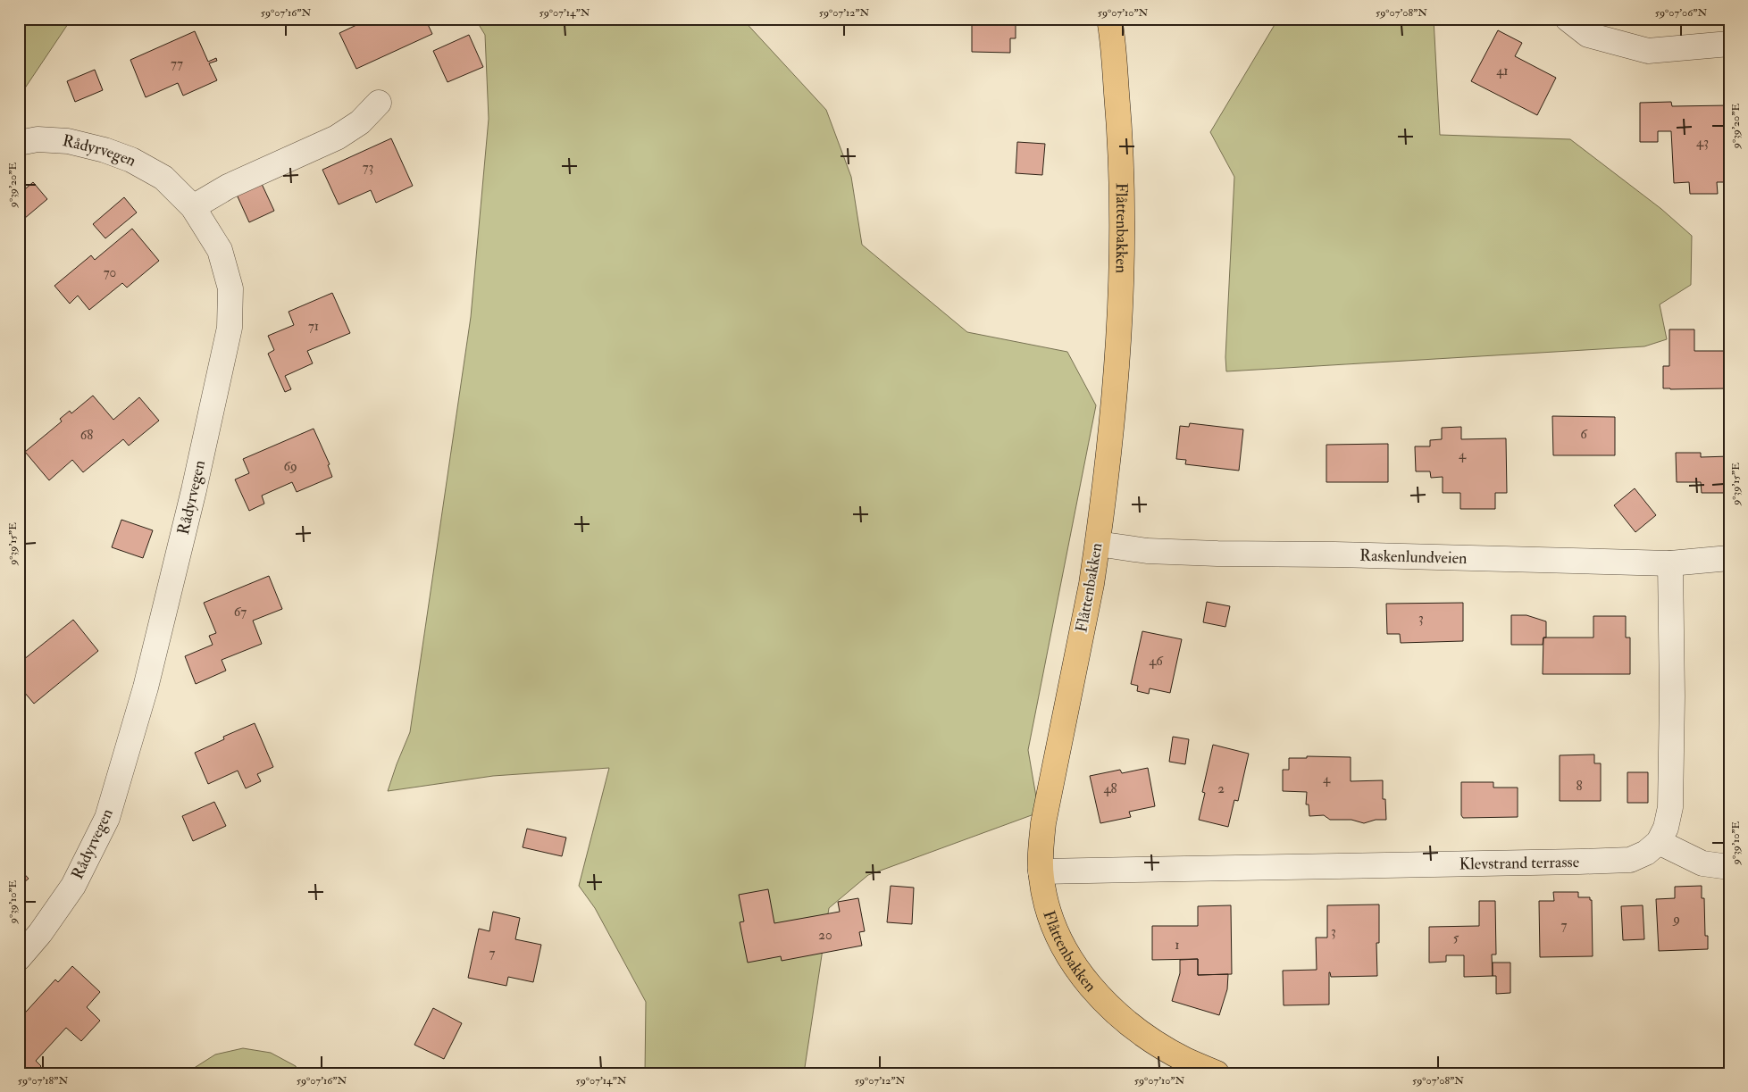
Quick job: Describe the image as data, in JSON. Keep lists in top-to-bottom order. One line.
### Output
{"streets":{"main road":["Flåttenbakken"],"street":["Rådyrvegen","Raskenlundveien","Klevstrand terrasse"]},"crossings":[["Flåttenbakken","Raskenlundveien"],["Flåttenbakken","Klevstrand terrasse"],["Raskenlundveien","Klevstrand terrasse"]],"house_numbers":["77","41","43","73","70","71","6","68","4","69","67","3","46","4","8","48","2","9","7","3","20","5","1","7"],"coordinates":["59°07'16\"N","59°07'14\"N","59°07'12\"N","59°07'10\"N","59°07'08\"N","59°07'06\"N","9°39'20\"E","9°39'15\"E","9°39'10\"E","59°07'18\"N"]}
